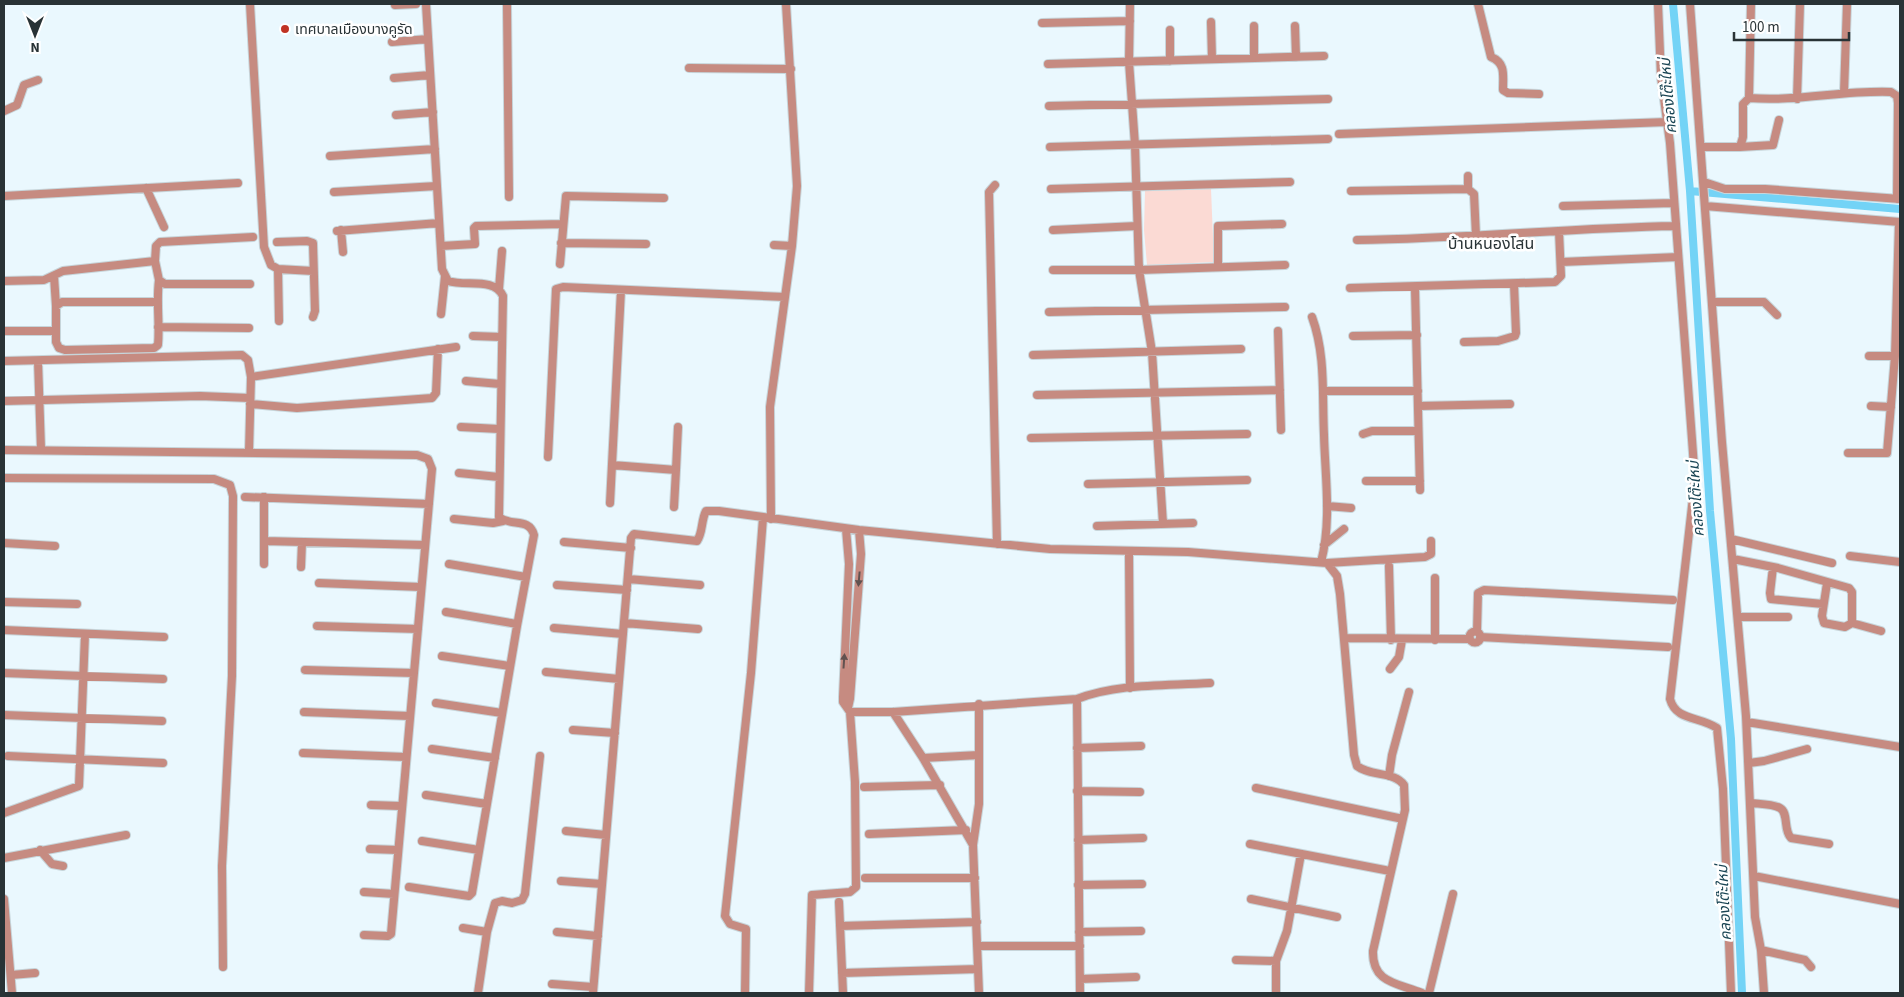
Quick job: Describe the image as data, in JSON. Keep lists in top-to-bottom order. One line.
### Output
{"districts":["บ้านหนองโสน"],"water":["คลองโต๊ะใหม่"],"places":["เทศบาลเมืองบางคูรัด"],"scale_bar":"100 m","north":"bottom"}
